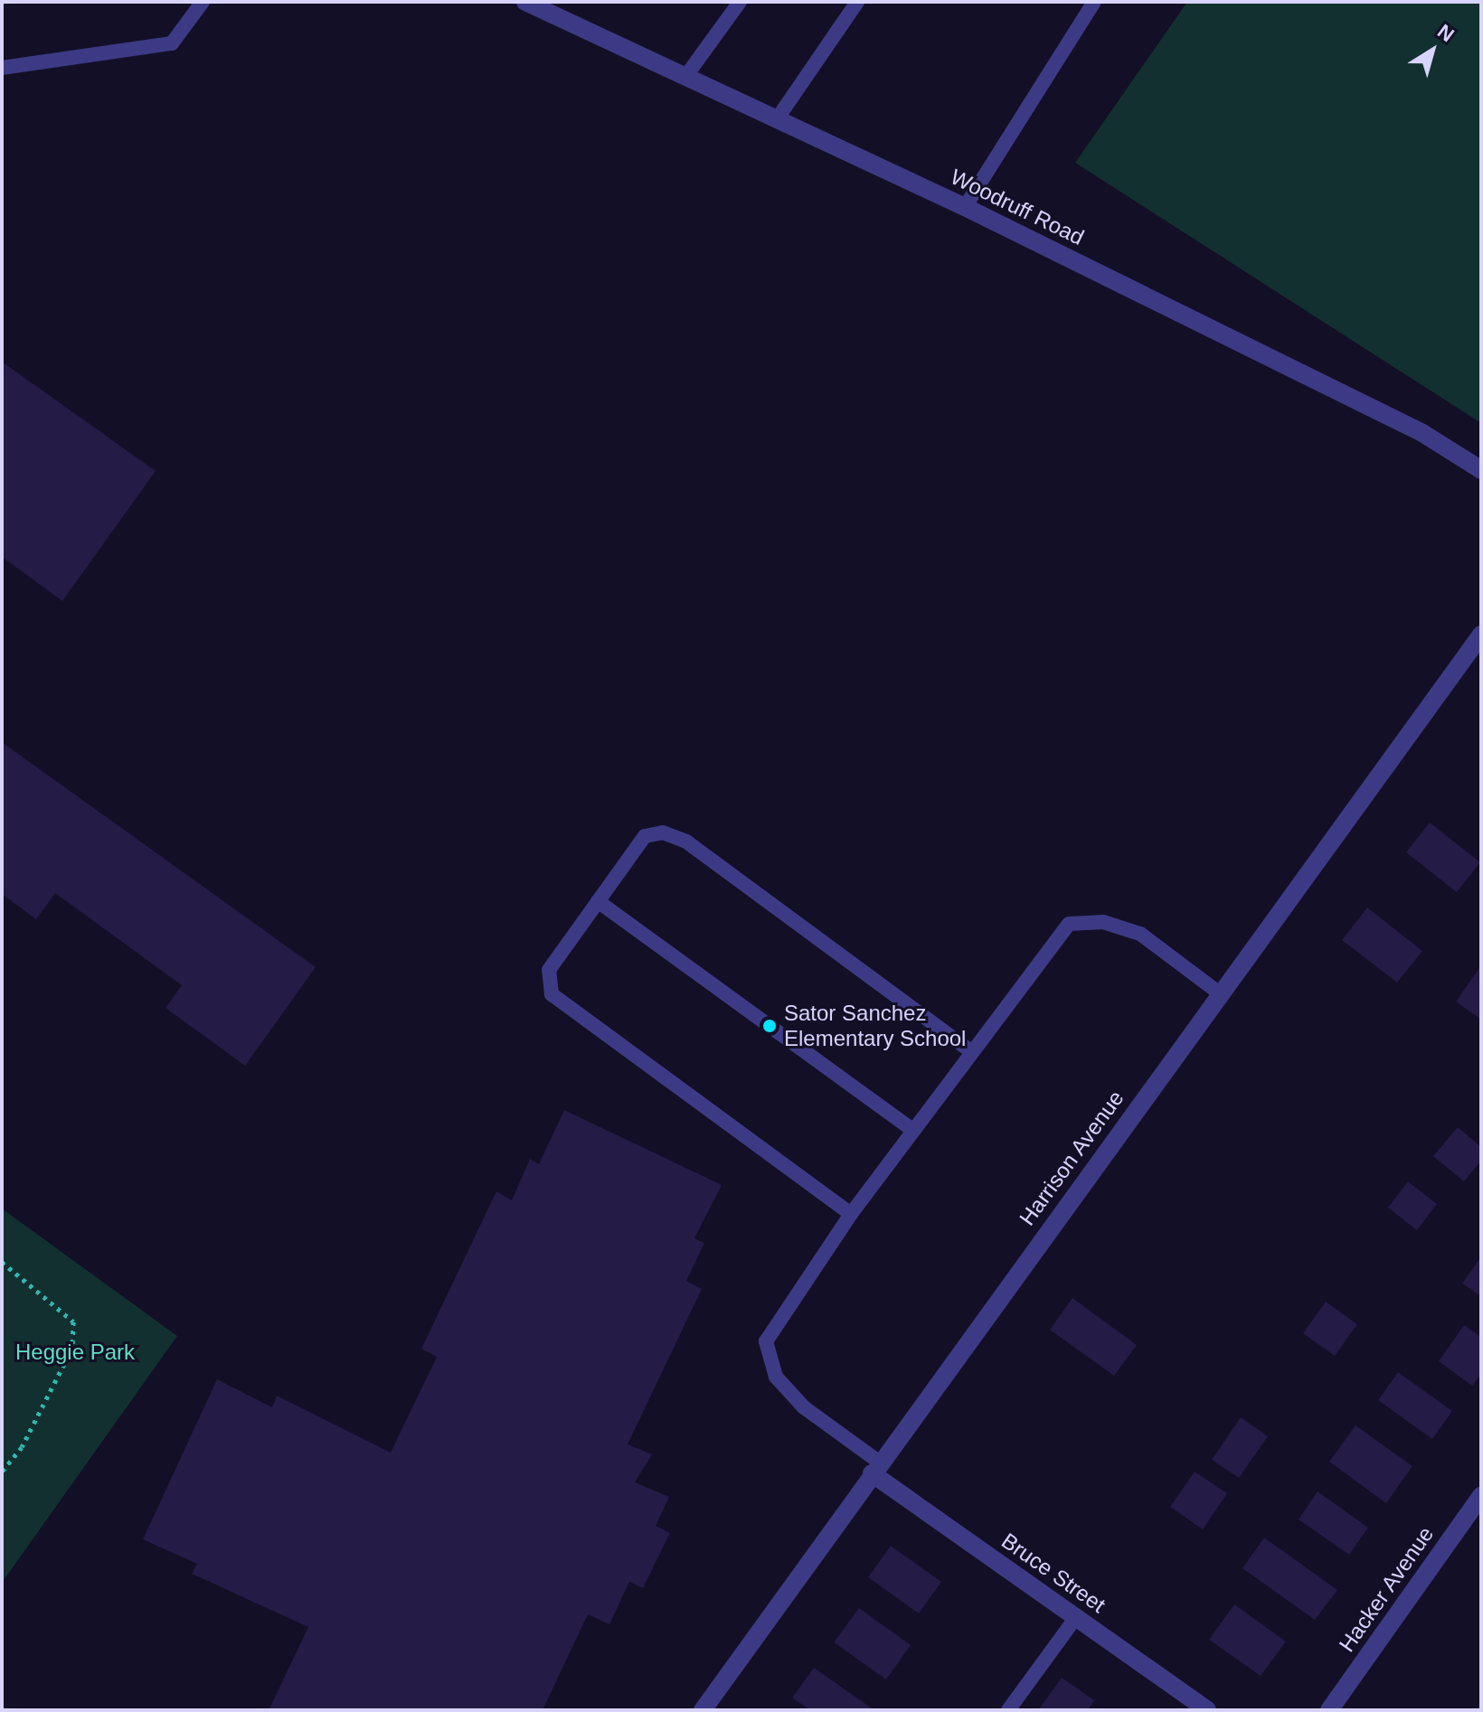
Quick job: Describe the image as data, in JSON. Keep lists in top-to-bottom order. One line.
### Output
{"streets":{"street":["Woodruff Road","Harrison Avenue","Bruce Street","Hacker Avenue"]},"crossings":[["Harrison Avenue","Bruce Street"]],"parks":["Heggie Park"],"places":["Sator Sanchez Elementary School"],"north":"top right"}
